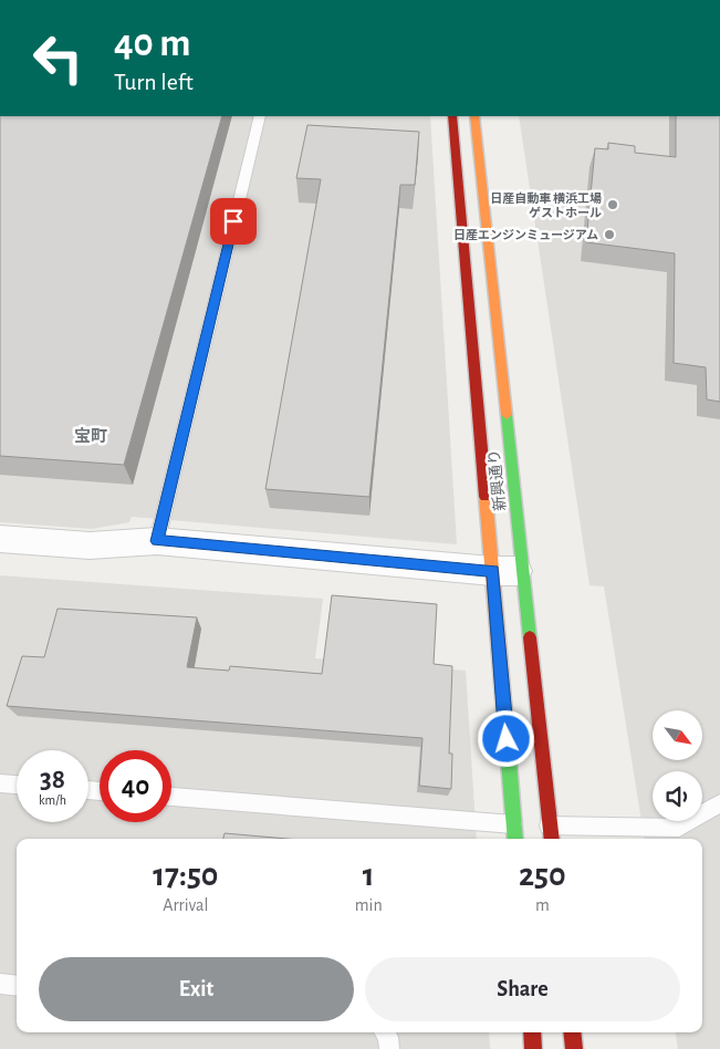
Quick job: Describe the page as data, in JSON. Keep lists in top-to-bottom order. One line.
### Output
{"streets":{"street":["新興通り"]},"districts":["宝町"],"places":["日産自動車 横浜工場 ゲストホール","日産エンジンミュージアム"],"north":"bottom right","page":{"turn":["40 m","Turn left"],"speed":"38 km/h","limit":"40","eta":["17:50","Arrival","1","min","250","m"],"buttons":["Exit","Share"]}}
